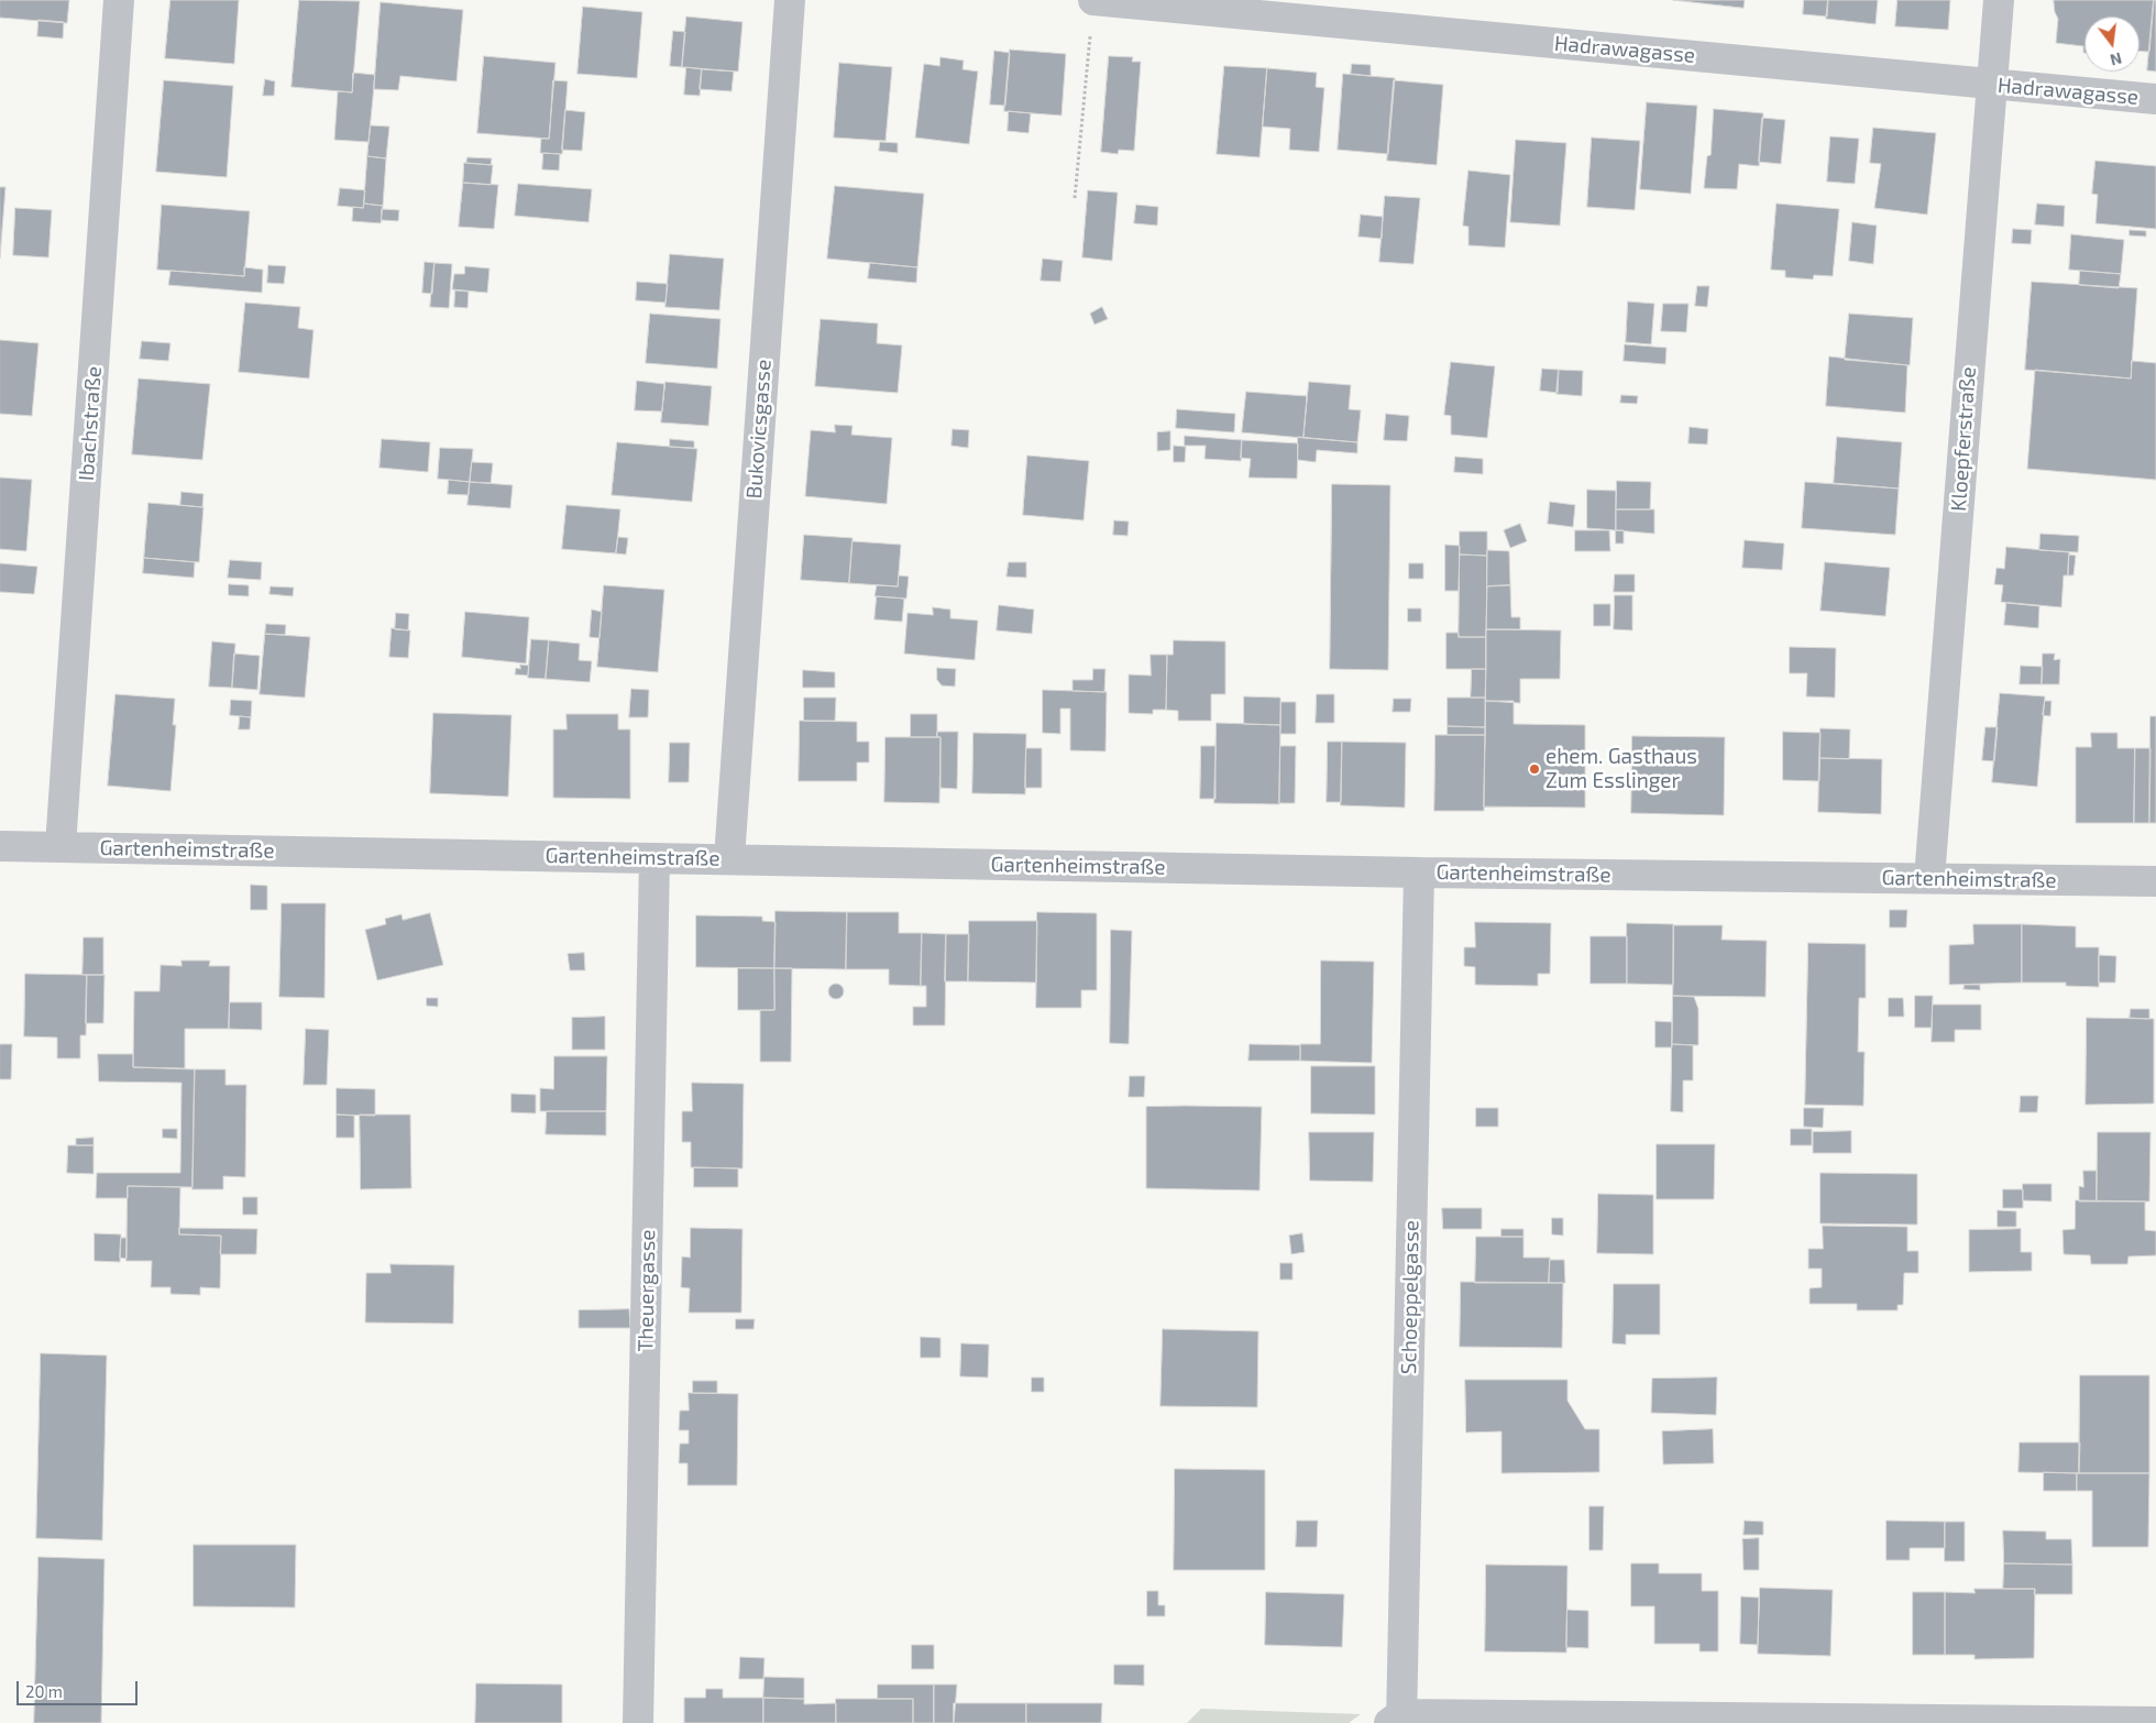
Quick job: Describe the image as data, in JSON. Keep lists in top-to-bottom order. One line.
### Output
{"streets":{"street":["Hadrawagasse","Ibachstraße","Bukovicsgasse","Kloepferstraße","Gartenheimstraße","Theuergasse","Schoeppelgasse"]},"crossings":[["Hadrawagasse","Kloepferstraße"],["Ibachstraße","Gartenheimstraße"],["Bukovicsgasse","Gartenheimstraße"],["Kloepferstraße","Gartenheimstraße"],["Gartenheimstraße","Theuergasse"],["Gartenheimstraße","Schoeppelgasse"]],"places":["ehem. Gasthaus Zum Esslinger"],"scale_bar":"20 m","north":"bottom"}
